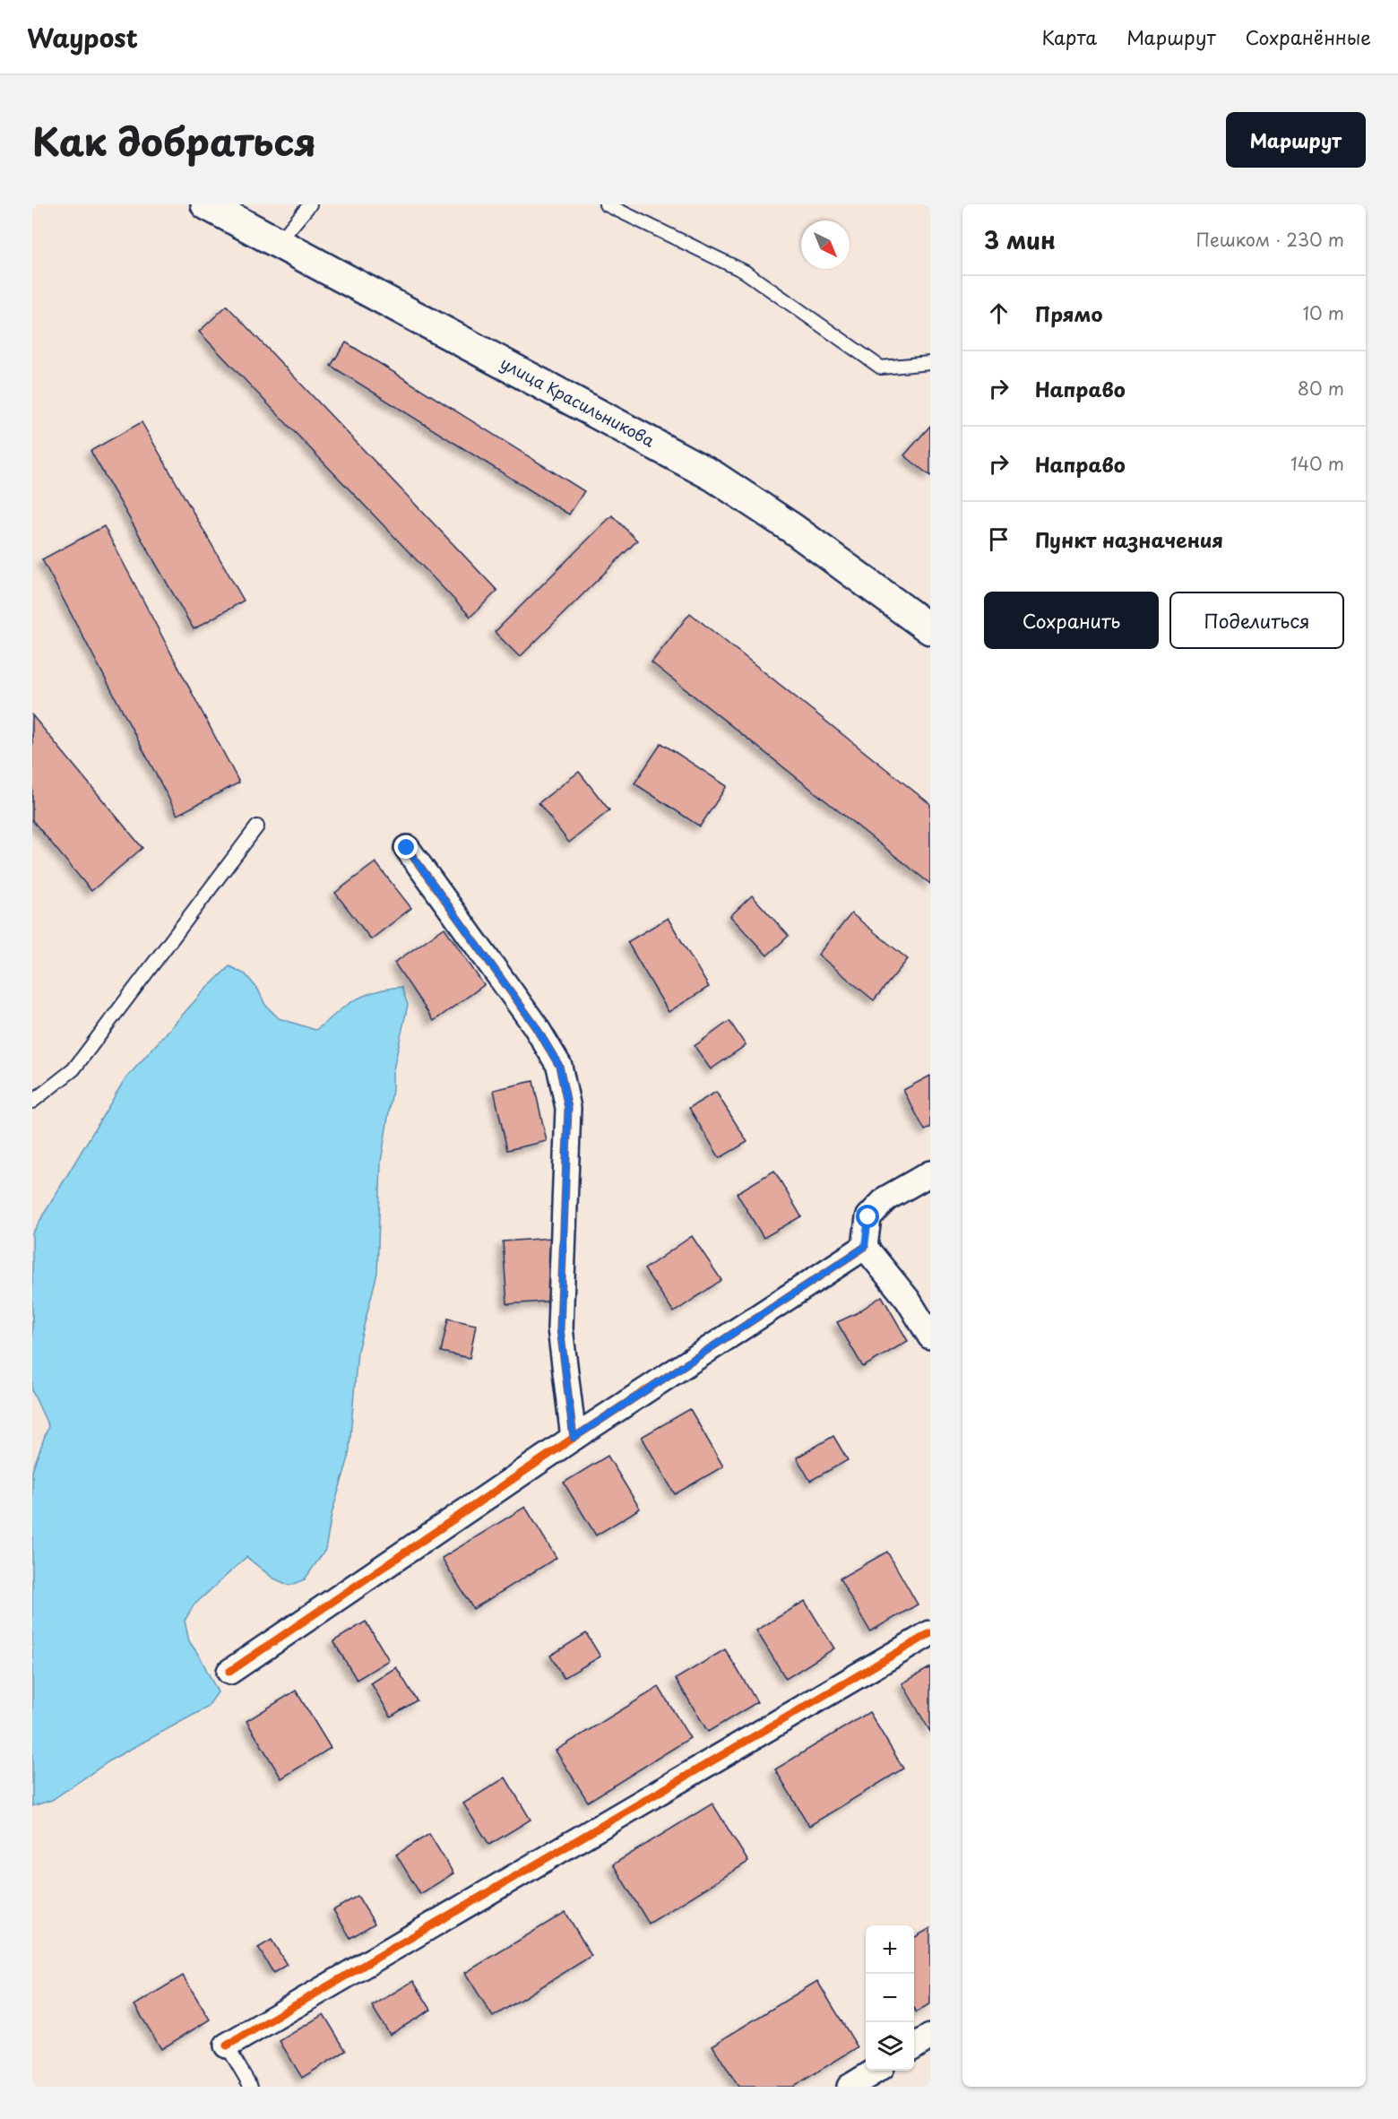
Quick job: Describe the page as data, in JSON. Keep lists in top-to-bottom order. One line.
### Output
{"streets":{"main road":["улица Красильникова"]},"north":"bottom right","page":{"header":"Waypost","nav":["Карта","Маршрут","Сохранённые"],"title":"Как добраться","buttons":["Маршрут",["Сохранить","Поделиться"]],"heading":["3 мин","Пешком · 230 m"],"list":[["Прямо","10 m"],["Направо","80 m"],["Направо","140 m"],"Пункт назначения"],"map_buttons":["+","−"]}}
